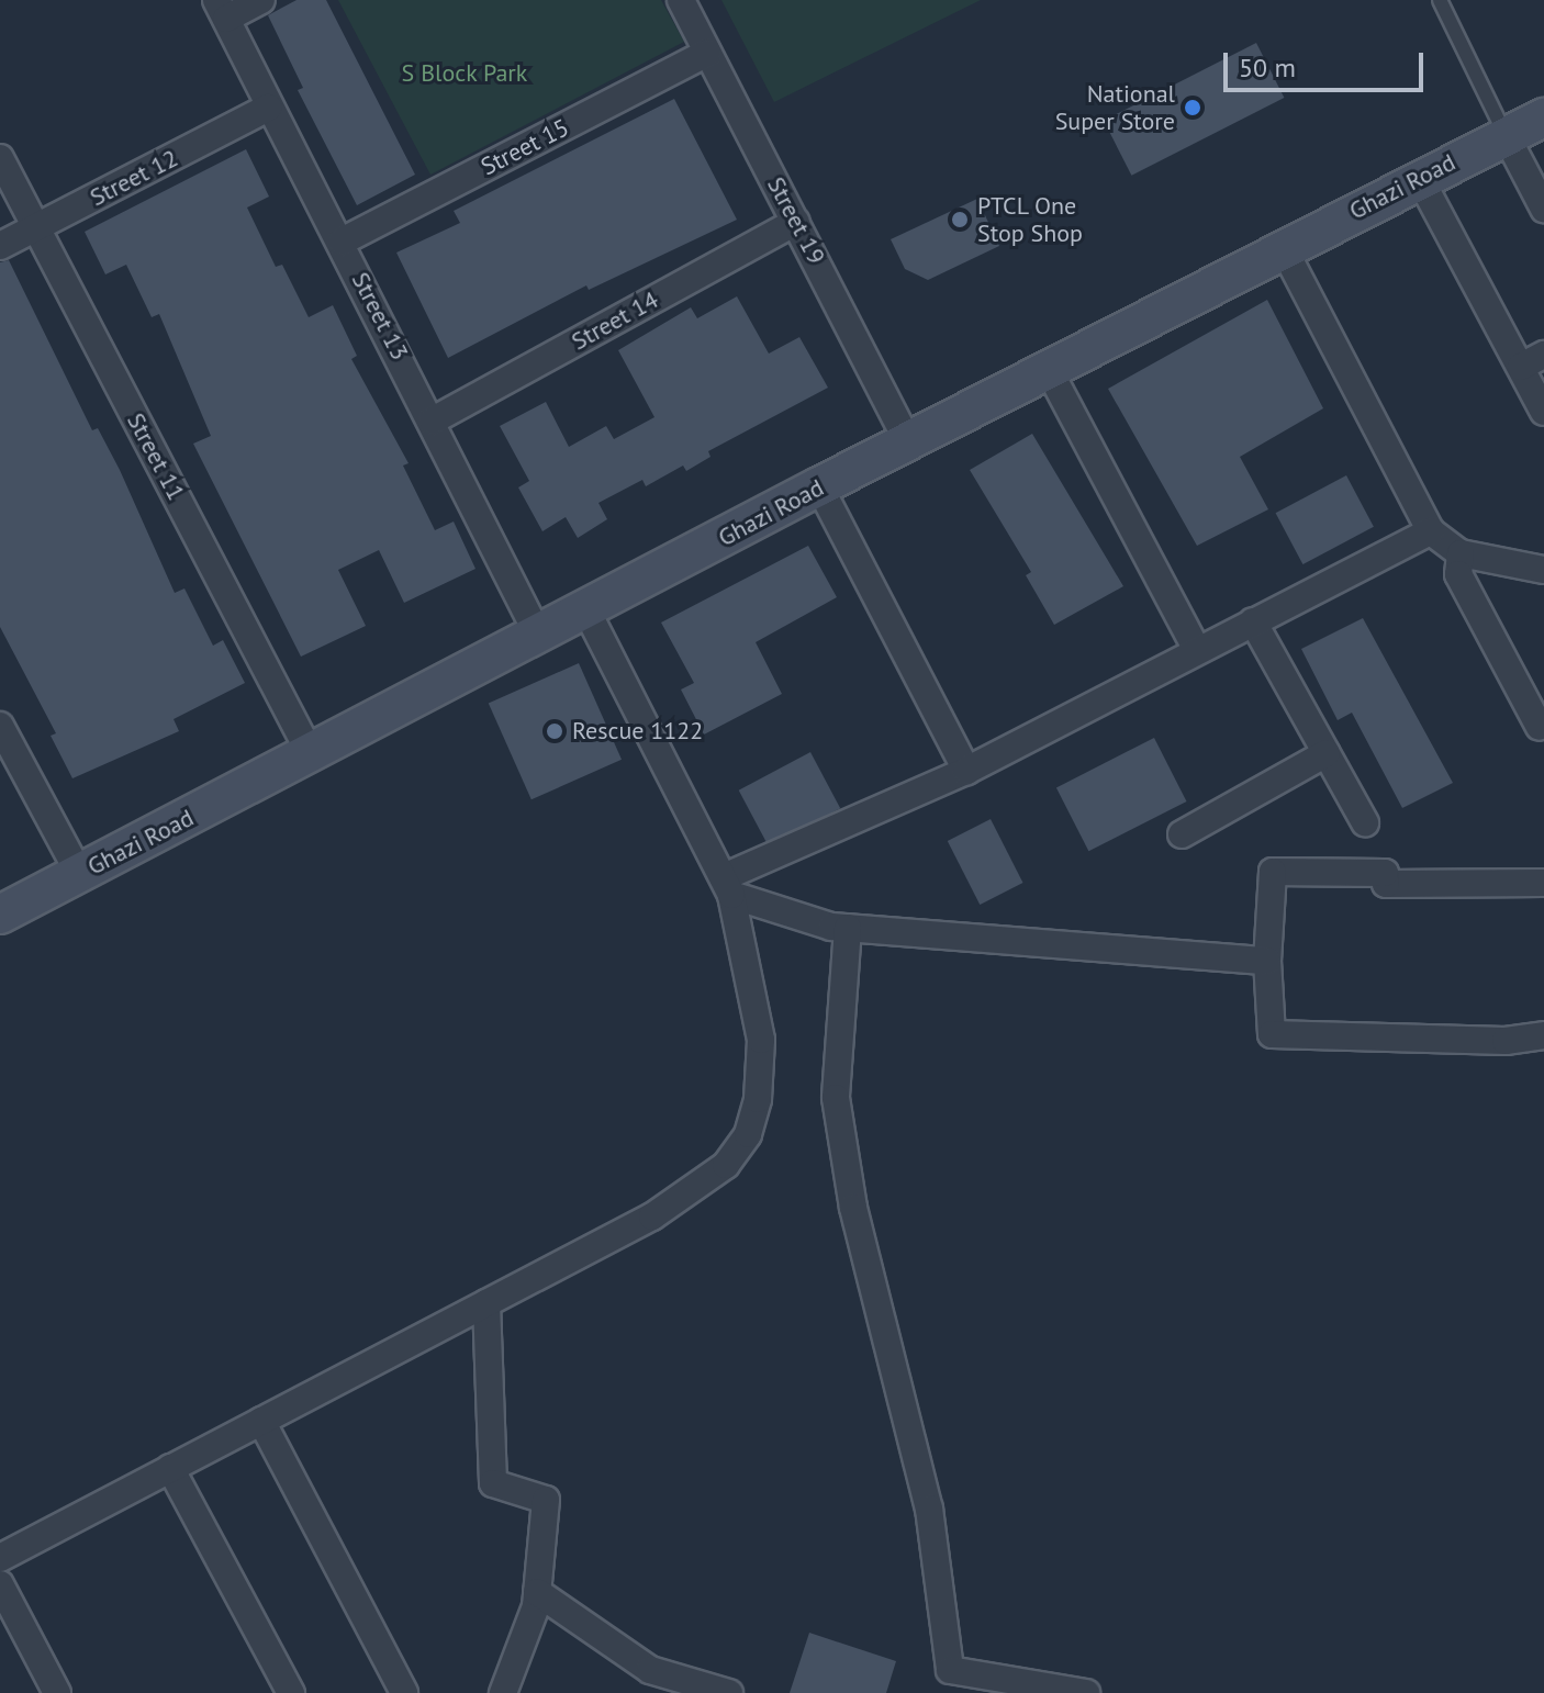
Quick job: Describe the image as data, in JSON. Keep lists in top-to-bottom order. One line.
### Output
{"streets":{"main road":["Ghazi Road"],"street":["Street 15","Street 12","Street 19","Street 13","Street 14","Street 11"]},"crossings":[["Street 15","Street 19"],["Street 15","Street 13"],["Street 12","Street 13"],["Street 12","Street 11"],["Ghazi Road","Street 19"],["Ghazi Road","Street 13"],["Ghazi Road","Street 11"],["Street 19","Street 14"],["Street 13","Street 14"]],"parks":["S Block Park"],"places":["National Super Store","PTCL One Stop Shop","Rescue 1122"],"scale_bar":"50 m"}
